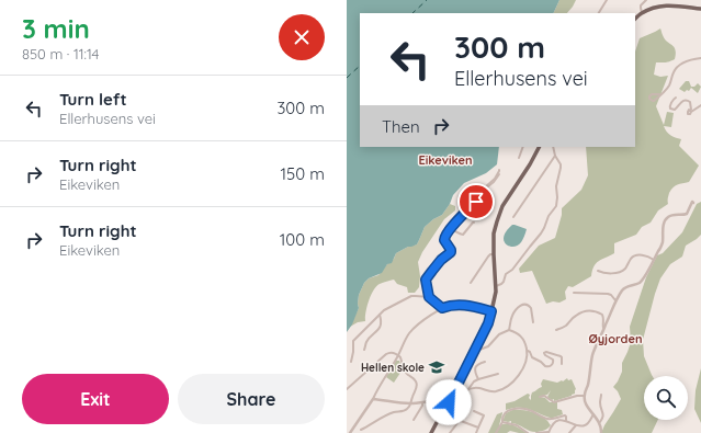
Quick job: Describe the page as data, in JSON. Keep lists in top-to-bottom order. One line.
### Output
{"districts":["Eikeviken","Øyjorden"],"places":{"school or university":["Hellen skole"]},"page":{"heading":["3 min","850 m · 11:14"],"turn":["300 m","Ellerhusens vei"],"list":[{"name":"Turn left","note":"Ellerhusens vei","value":"300 m"},{"name":"Turn right","note":"Eikeviken","value":"150 m"},{"name":"Turn right","note":"Eikeviken","value":"100 m"}],"then":"Then","buttons":["Exit","Share"]}}
